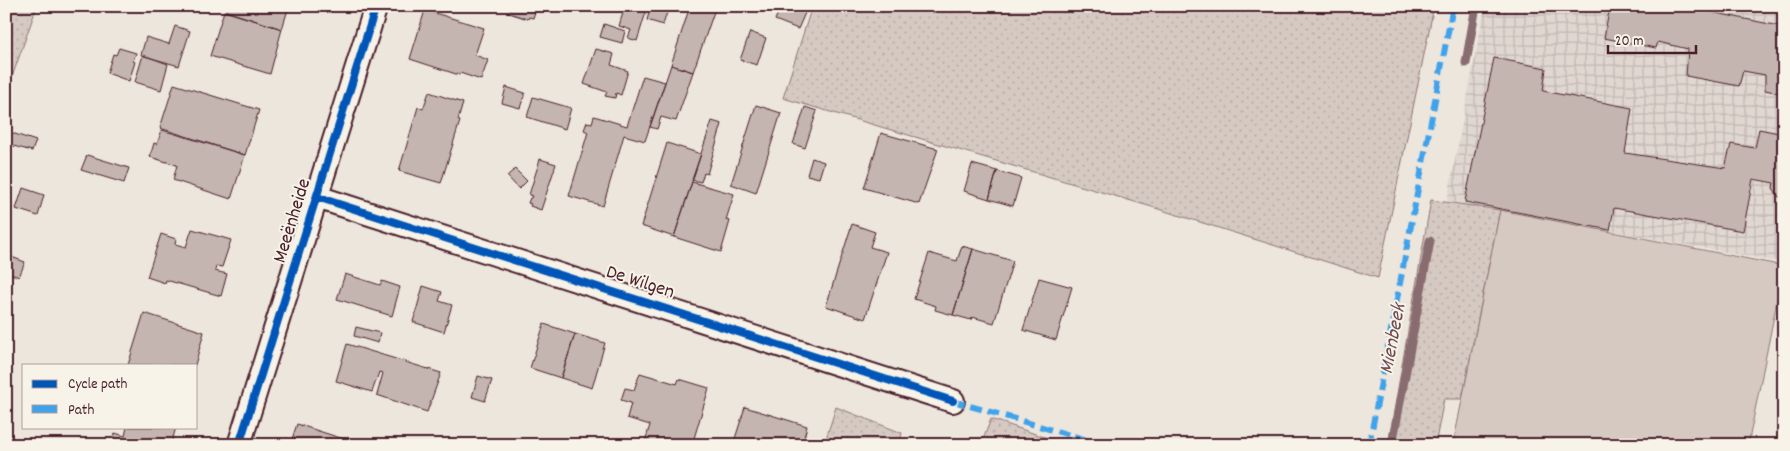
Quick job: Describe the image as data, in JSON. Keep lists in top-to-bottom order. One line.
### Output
{"streets":{"street":["Meeënheide","De Wilgen"]},"crossings":[["Meeënheide","De Wilgen"]],"water":["Mienbeek"],"legend":["Cycle path","Path"],"scale_bar":"20 m"}
